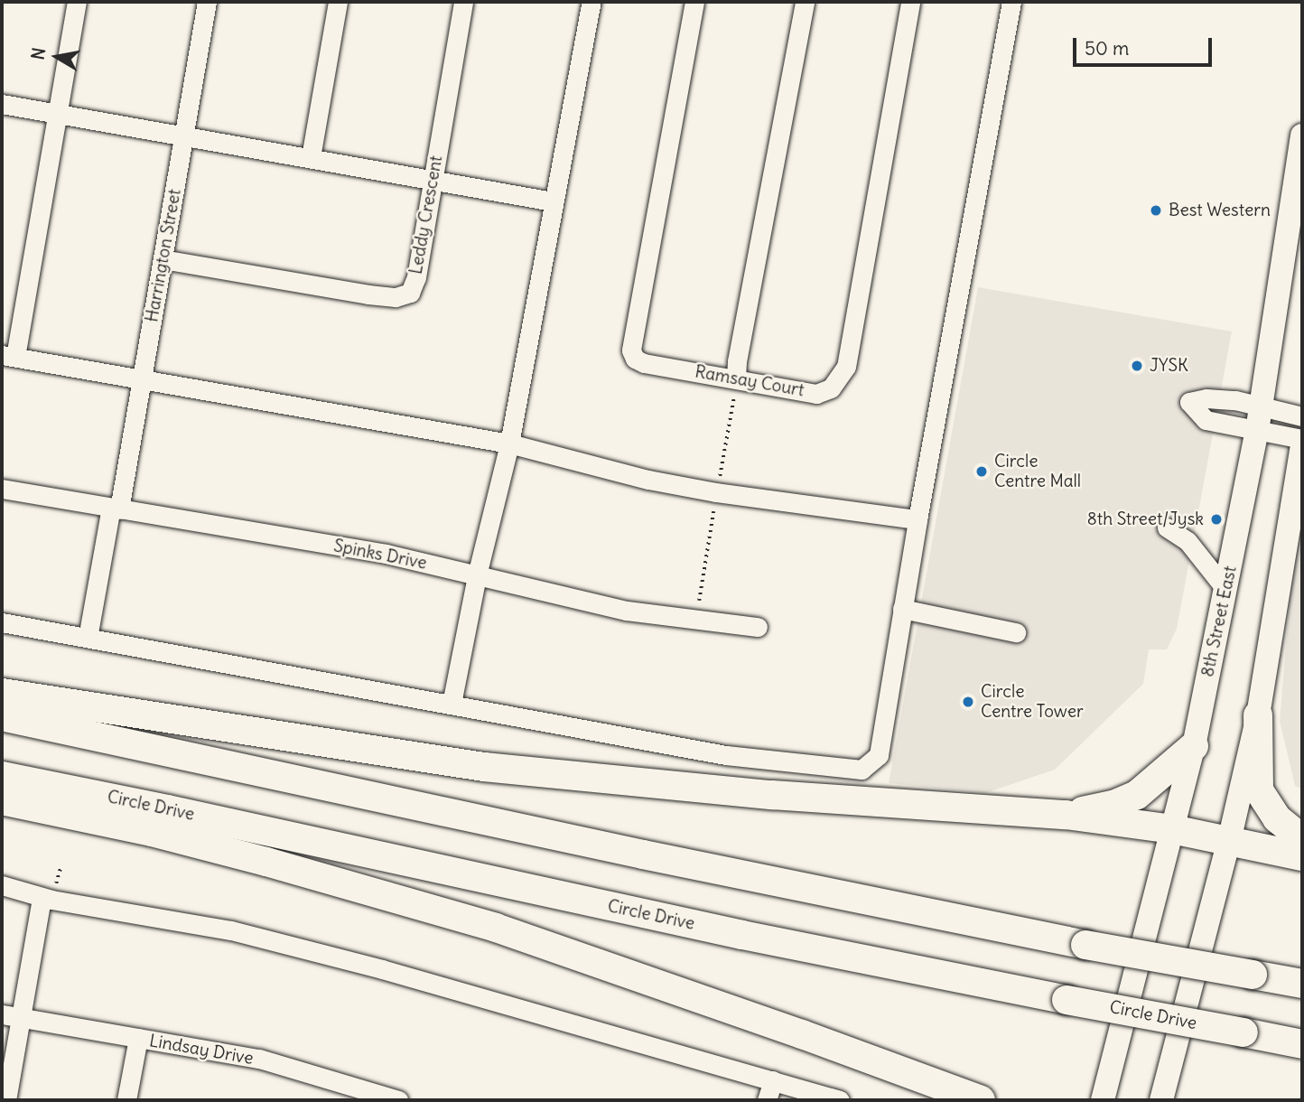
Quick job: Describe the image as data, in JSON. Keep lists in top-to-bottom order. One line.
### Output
{"streets":{"highway":["Circle Drive"],"main road":["8th Street East"],"street":["Leddy Crescent","Harrington Street","Ramsay Court","Spinks Drive","Lindsay Drive"]},"crossings":[["Leddy Crescent","Harrington Street"],["Harrington Street","Spinks Drive"]],"places":["Best Western","JYSK","Circle Centre Mall","8th Street/Jysk","Circle Centre Tower"],"scale_bar":"50 m","north":"left"}
